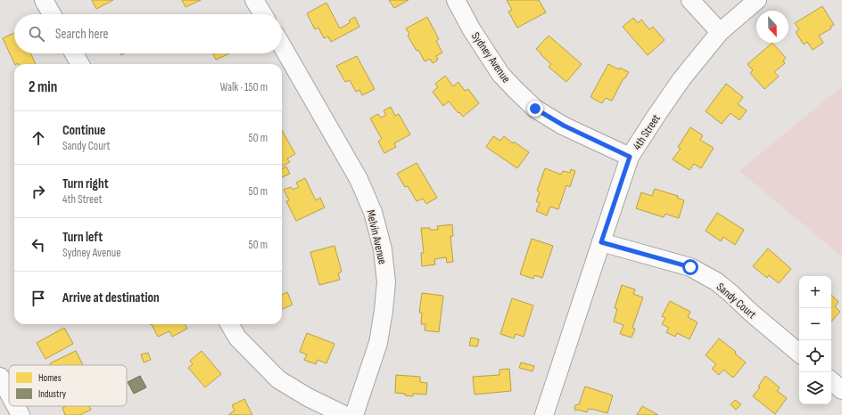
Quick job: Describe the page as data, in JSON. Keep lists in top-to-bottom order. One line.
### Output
{"streets":{"street":["Sydney Avenue","4th Street","Melvin Avenue","Sandy Court"]},"crossings":[["Sydney Avenue","4th Street"],["4th Street","Sandy Court"]],"legend":["Homes","Industry"],"north":"bottom","page":{"search":"Search here","heading":["2 min","Walk · 150 m"],"list":[["Continue","Sandy Court","50 m"],["Turn right","4th Street","50 m"],["Turn left","Sydney Avenue","50 m"],"Arrive at destination"],"map_buttons":["+","−"]}}
